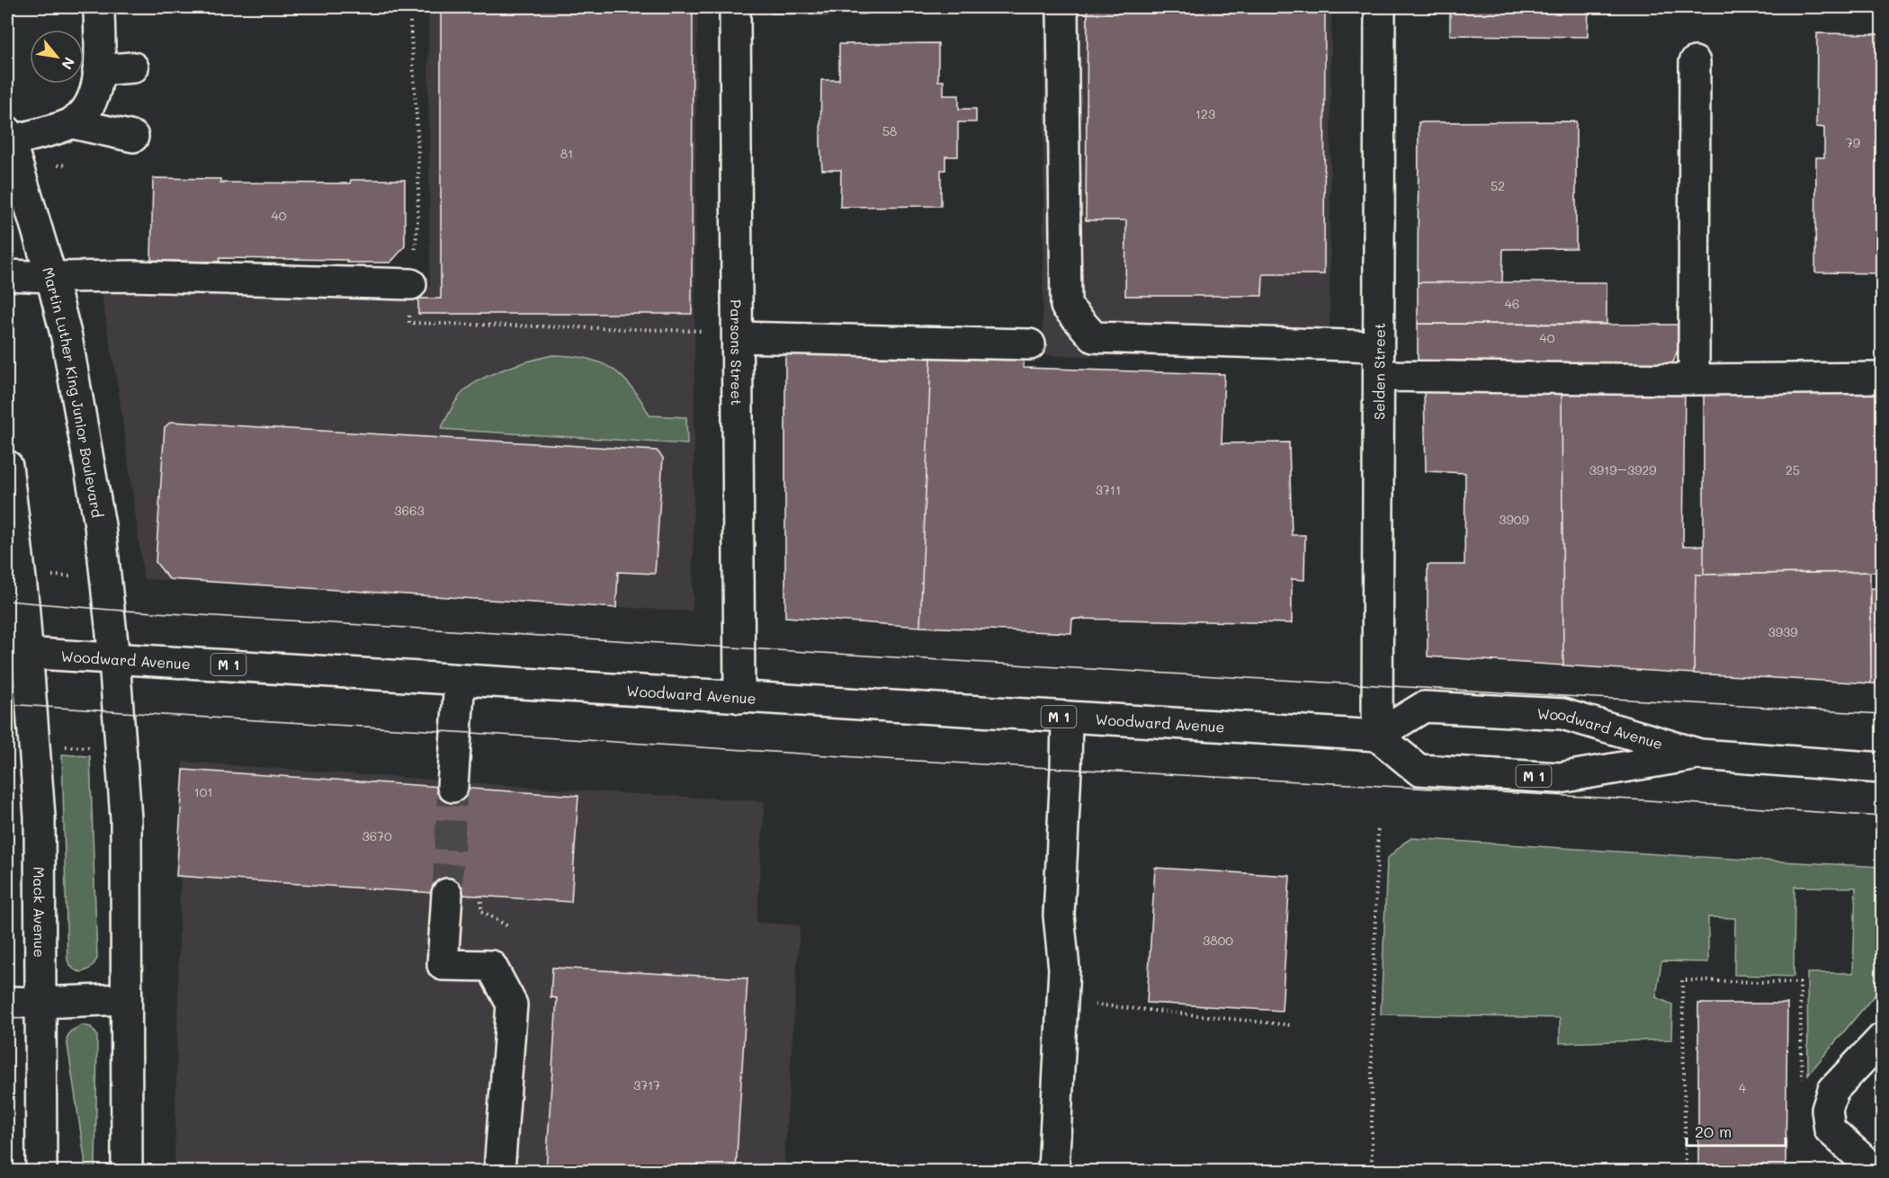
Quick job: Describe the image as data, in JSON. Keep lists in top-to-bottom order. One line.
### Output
{"streets":{"main road":["Parsons Street","Selden Street","Martin Luther King Junior Boulevard","Woodward Avenue","M 1","Mack Avenue"]},"crossings":[["Parsons Street","Woodward Avenue"],["Selden Street","Woodward Avenue"],["Martin Luther King Junior Boulevard","Woodward Avenue"],["Woodward Avenue","Mack Avenue"]],"house_numbers":["123","58","79","81","52","40","46","40","3919–3929","25","3711","3663","3909","3939","101","3670","3800","3717","4"],"scale_bar":"20 m","north":"bottom right"}
